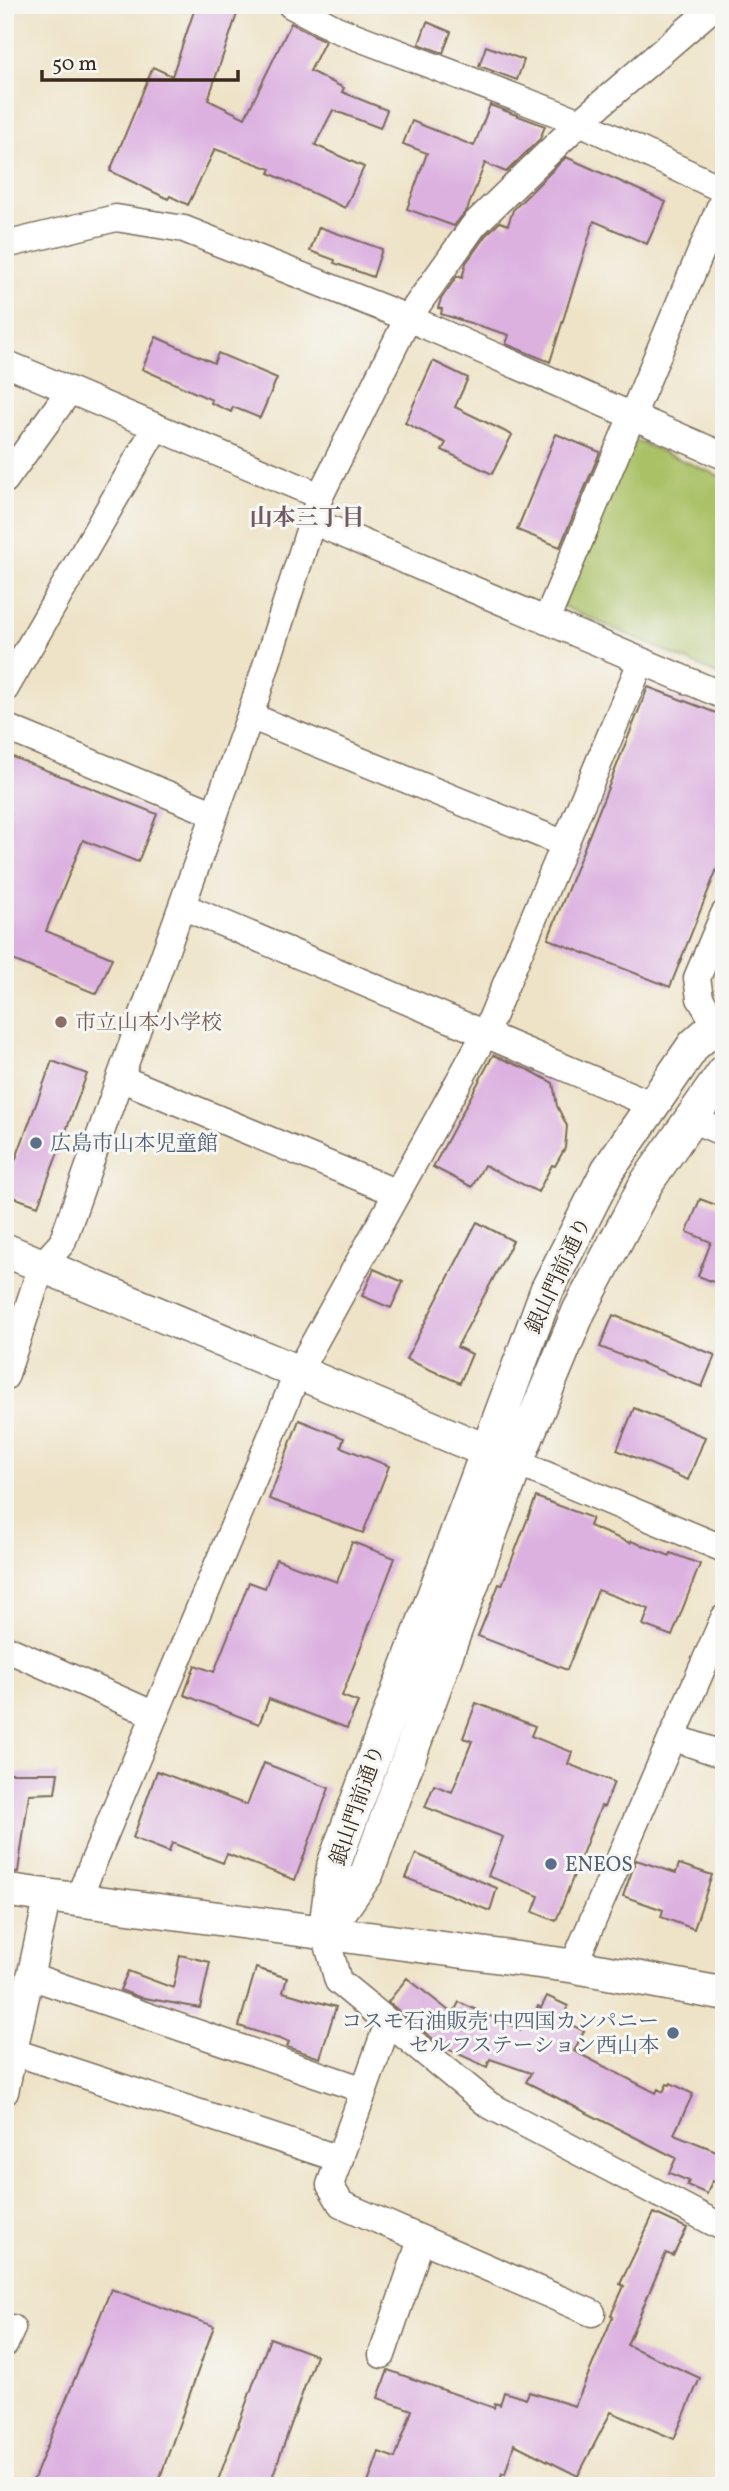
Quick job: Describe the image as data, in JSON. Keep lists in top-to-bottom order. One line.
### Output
{"streets":{"street":["銀山門前通り"]},"districts":["山本三丁目"],"places":["市立山本小学校","広島市山本児童館","ENEOS","コスモ石油販売 中四国カンパニー セルフステーション西山本"],"scale_bar":"50 m"}
